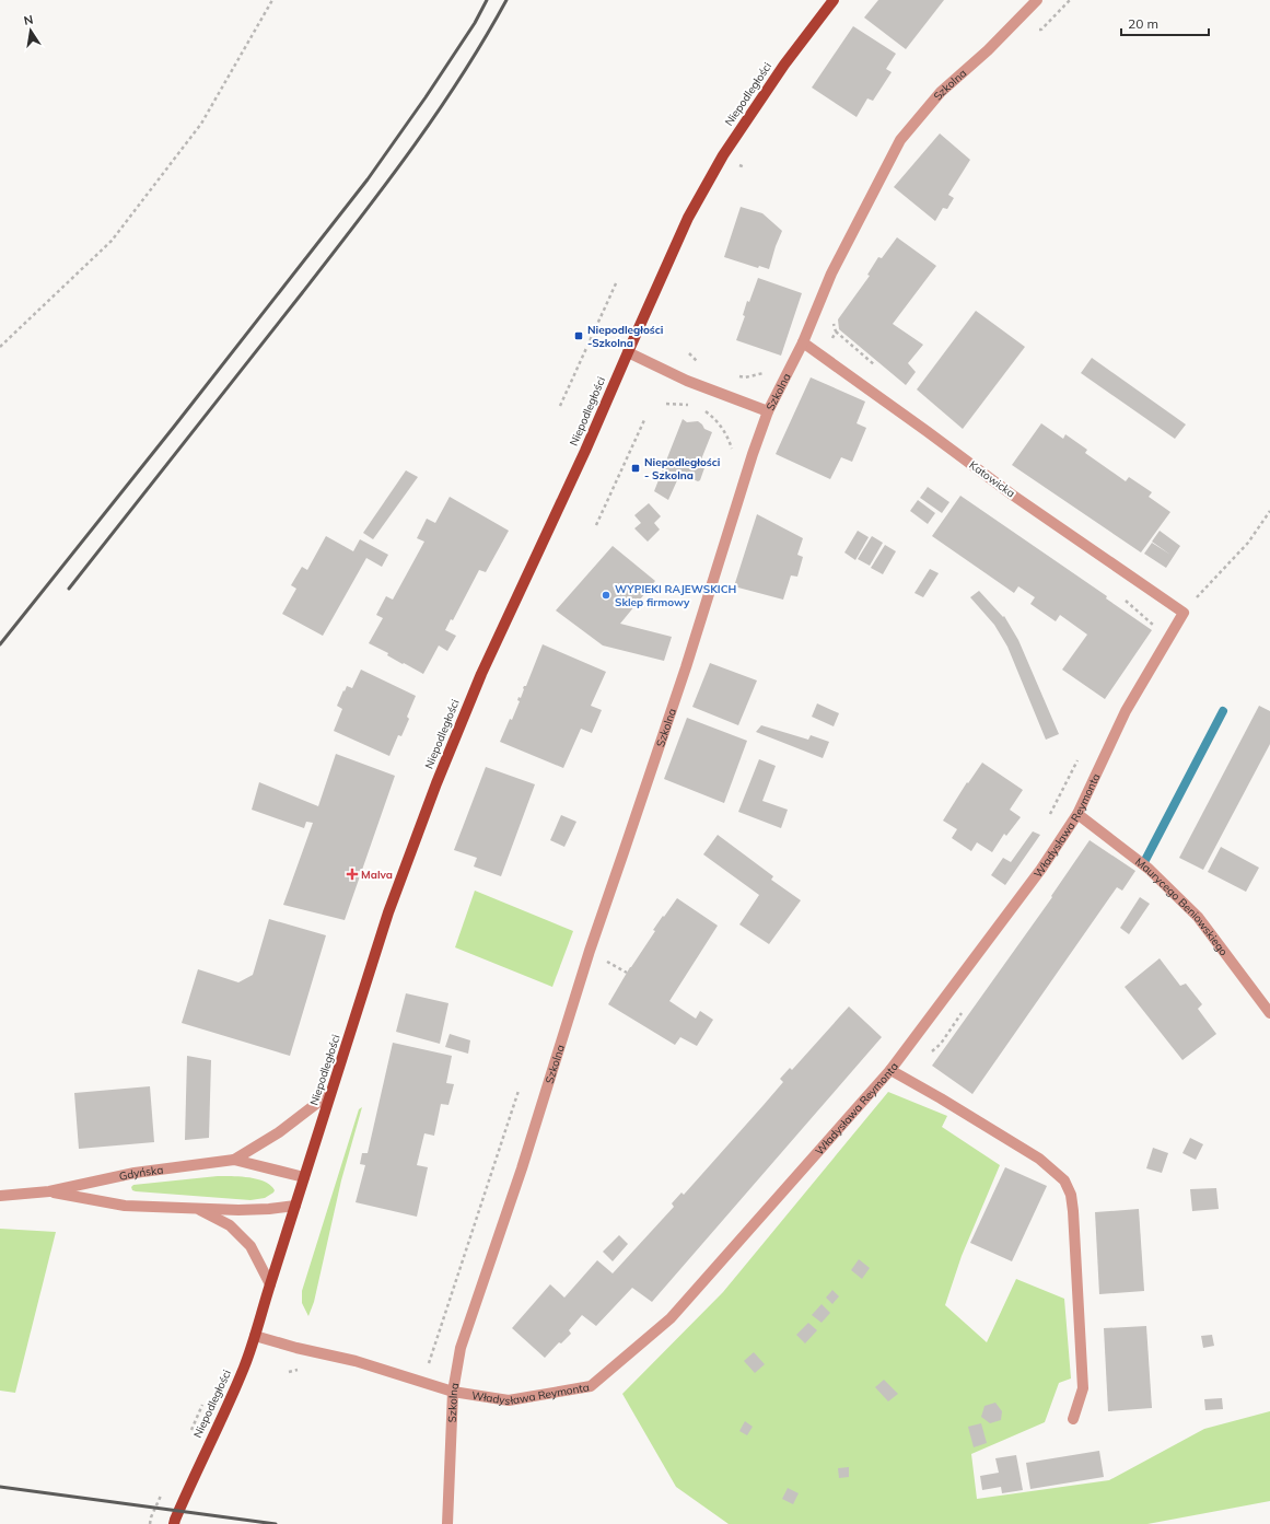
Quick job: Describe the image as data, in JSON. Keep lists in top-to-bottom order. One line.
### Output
{"streets":{"main road":["Niepodległości"],"street":["Szkolna","Katowicka","Władysława Reymonta","Maurycego Beniowskiego","Gdyńska"]},"crossings":[["Szkolna","Katowicka"],["Szkolna","Władysława Reymonta"],["Niepodległości","Władysława Reymonta"],["Niepodległości","Gdyńska"],["Katowicka","Władysława Reymonta"],["Władysława Reymonta","Maurycego Beniowskiego"]],"places":{"transit":["Niepodległości -Szkolna","Niepodległości - Szkolna"],"other":["WYPIEKI RAJEWSKICH Sklep firmowy"],"health":["Malva"]},"scale_bar":"20 m","north":"top"}
